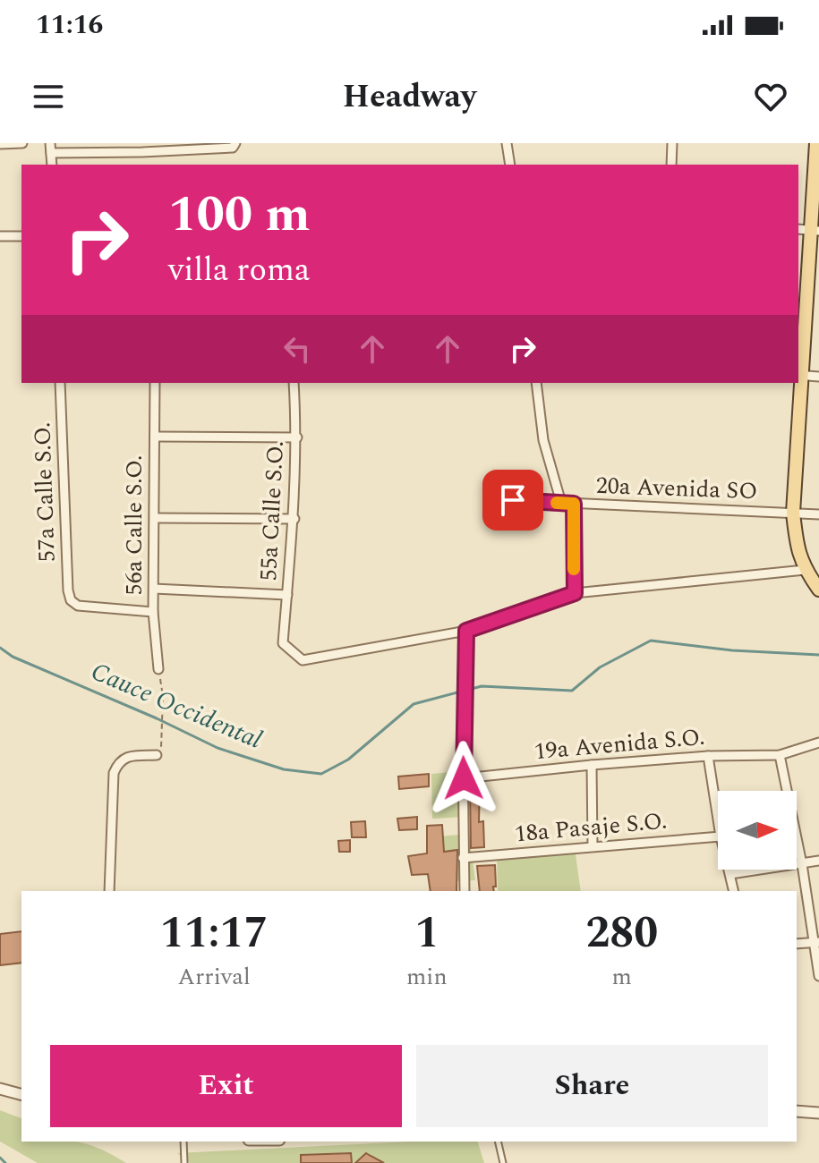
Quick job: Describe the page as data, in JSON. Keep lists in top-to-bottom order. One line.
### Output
{"streets":{"street":["20a Avenida SO","57a Calle S.O.","55a Calle S.O.","56a Calle S.O.","19a Avenida S.O.","18a Pasaje S.O."]},"crossings":[["57a Calle S.O.","56a Calle S.O."]],"water":["Cauce Occidental"],"north":"right","page":{"status":"11:16","header":"Headway","turn":["100 m","villa roma"],"eta":["11:17","Arrival","1","min","280","m"],"buttons":["Exit","Share"]}}
